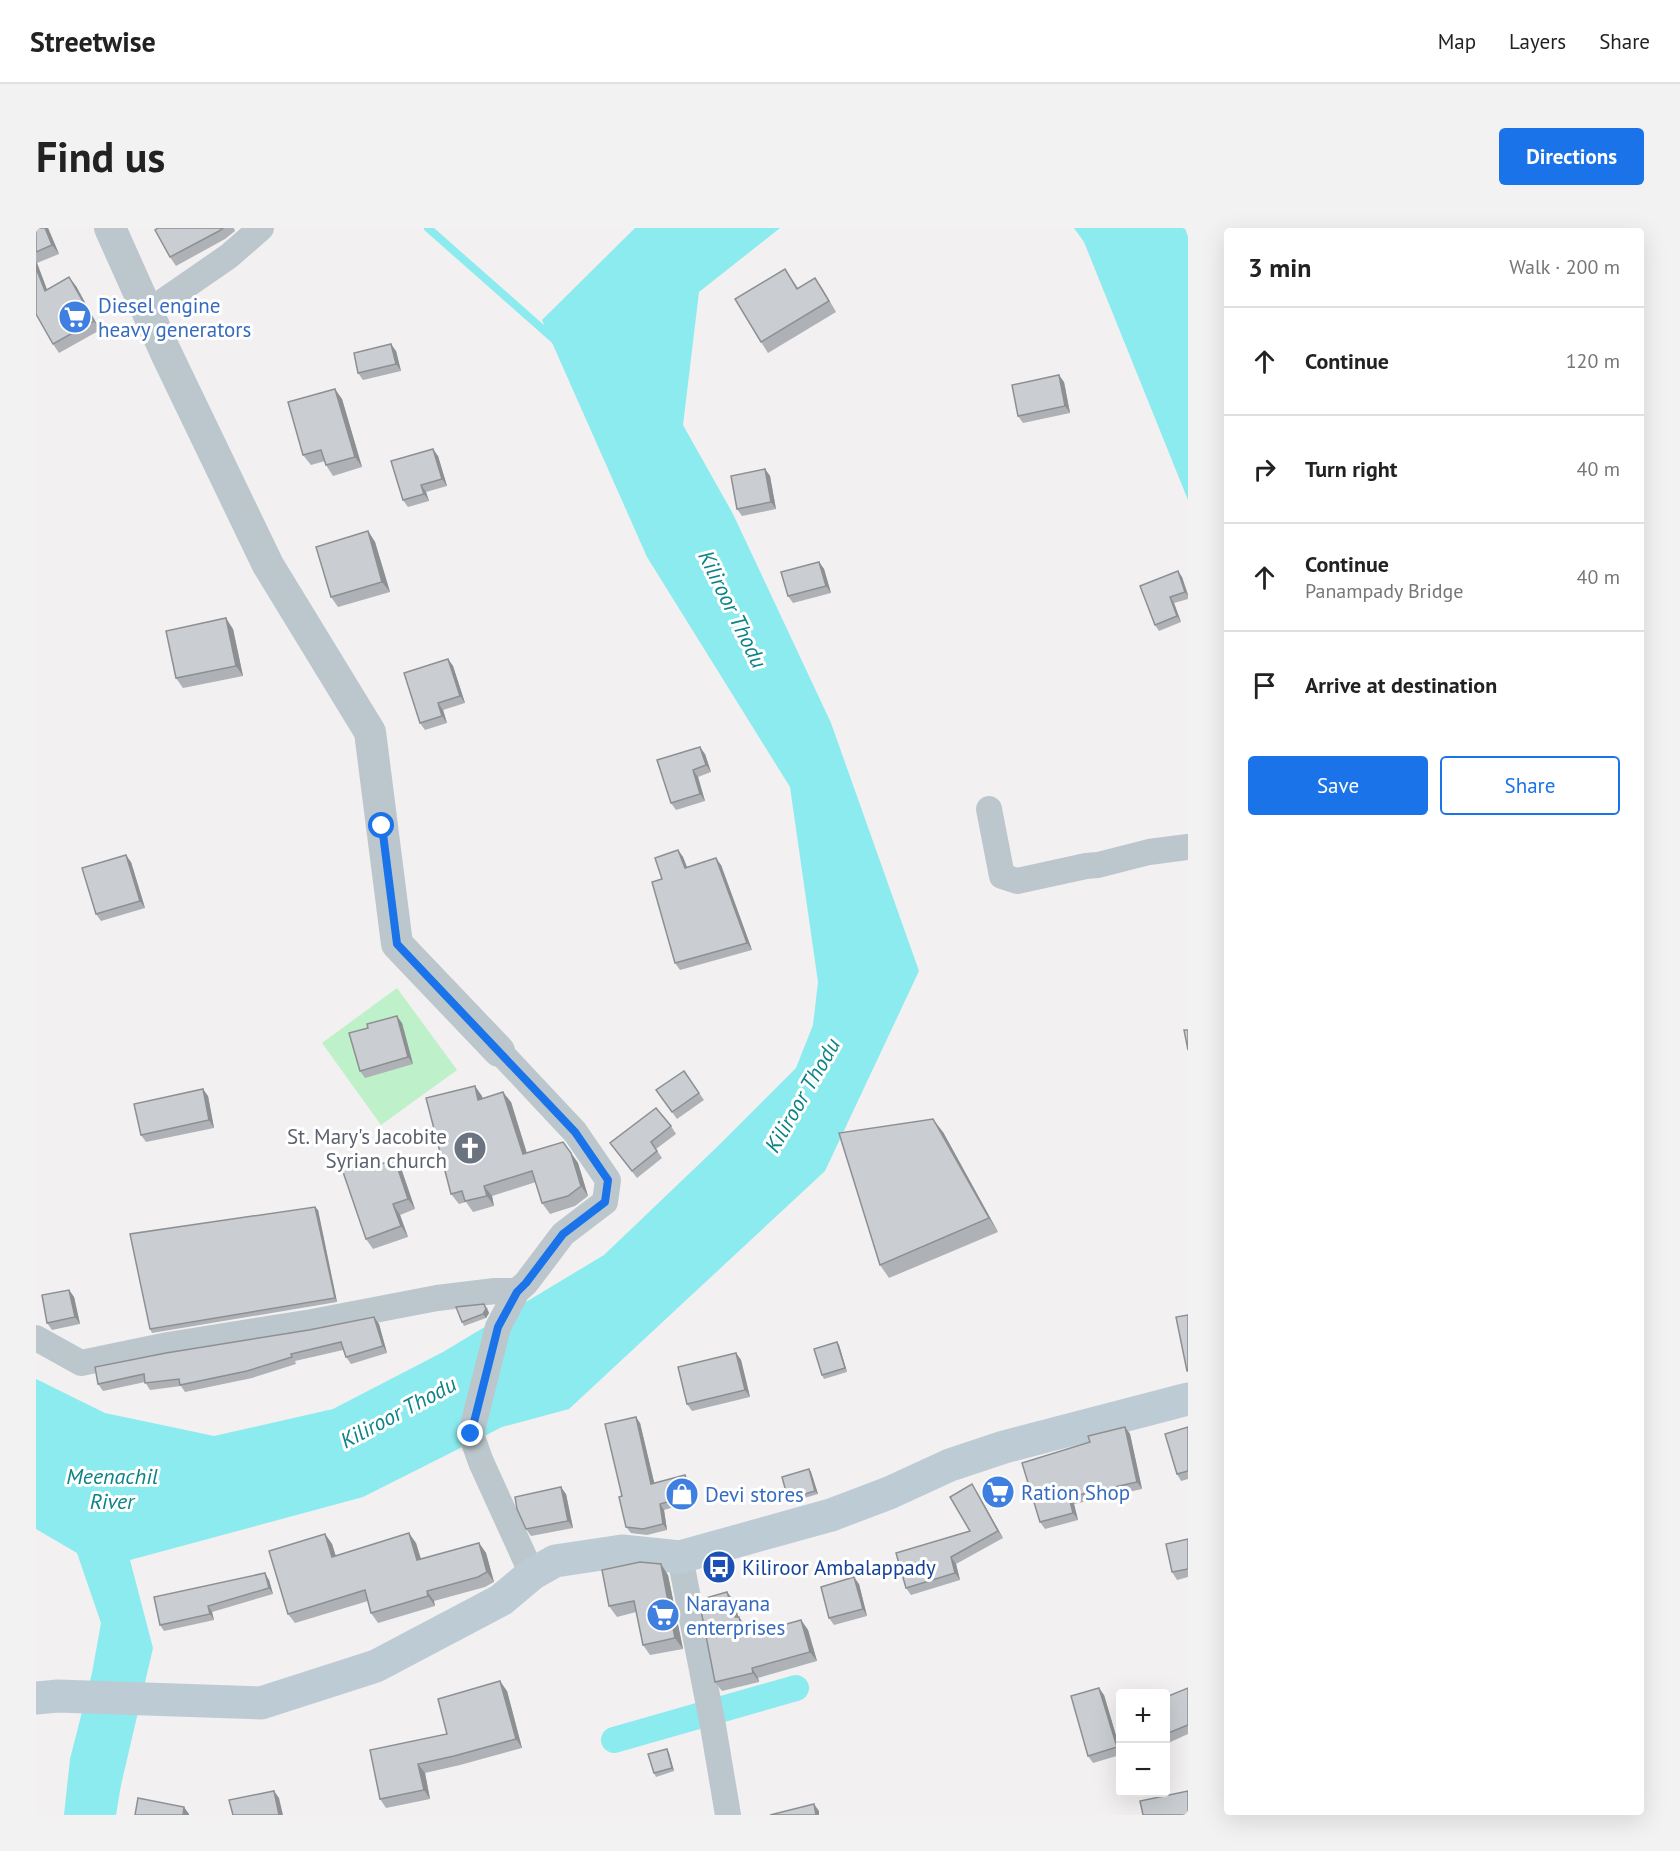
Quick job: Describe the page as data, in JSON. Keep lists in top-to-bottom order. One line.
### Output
{"water":["Kiliroor Thodu","Meenachil River"],"places":{"supermarket":["Diesel engine heavy generators","Ration Shop","Narayana enterprises"],"church":["St. Mary's Jacobite Syrian church"],"shop":["Devi stores"],"bus stop":["Kiliroor Ambalappady"]},"page":{"header":"Streetwise","nav":["Map","Layers","Share"],"buttons":["Directions",["Save","Share"]],"title":"Find us","heading":["3 min","Walk · 200 m"],"list":[["Continue","120 m"],["Turn right","40 m"],["Continue","Panampady Bridge","40 m"],"Arrive at destination"],"map_buttons":["+","−"]}}
